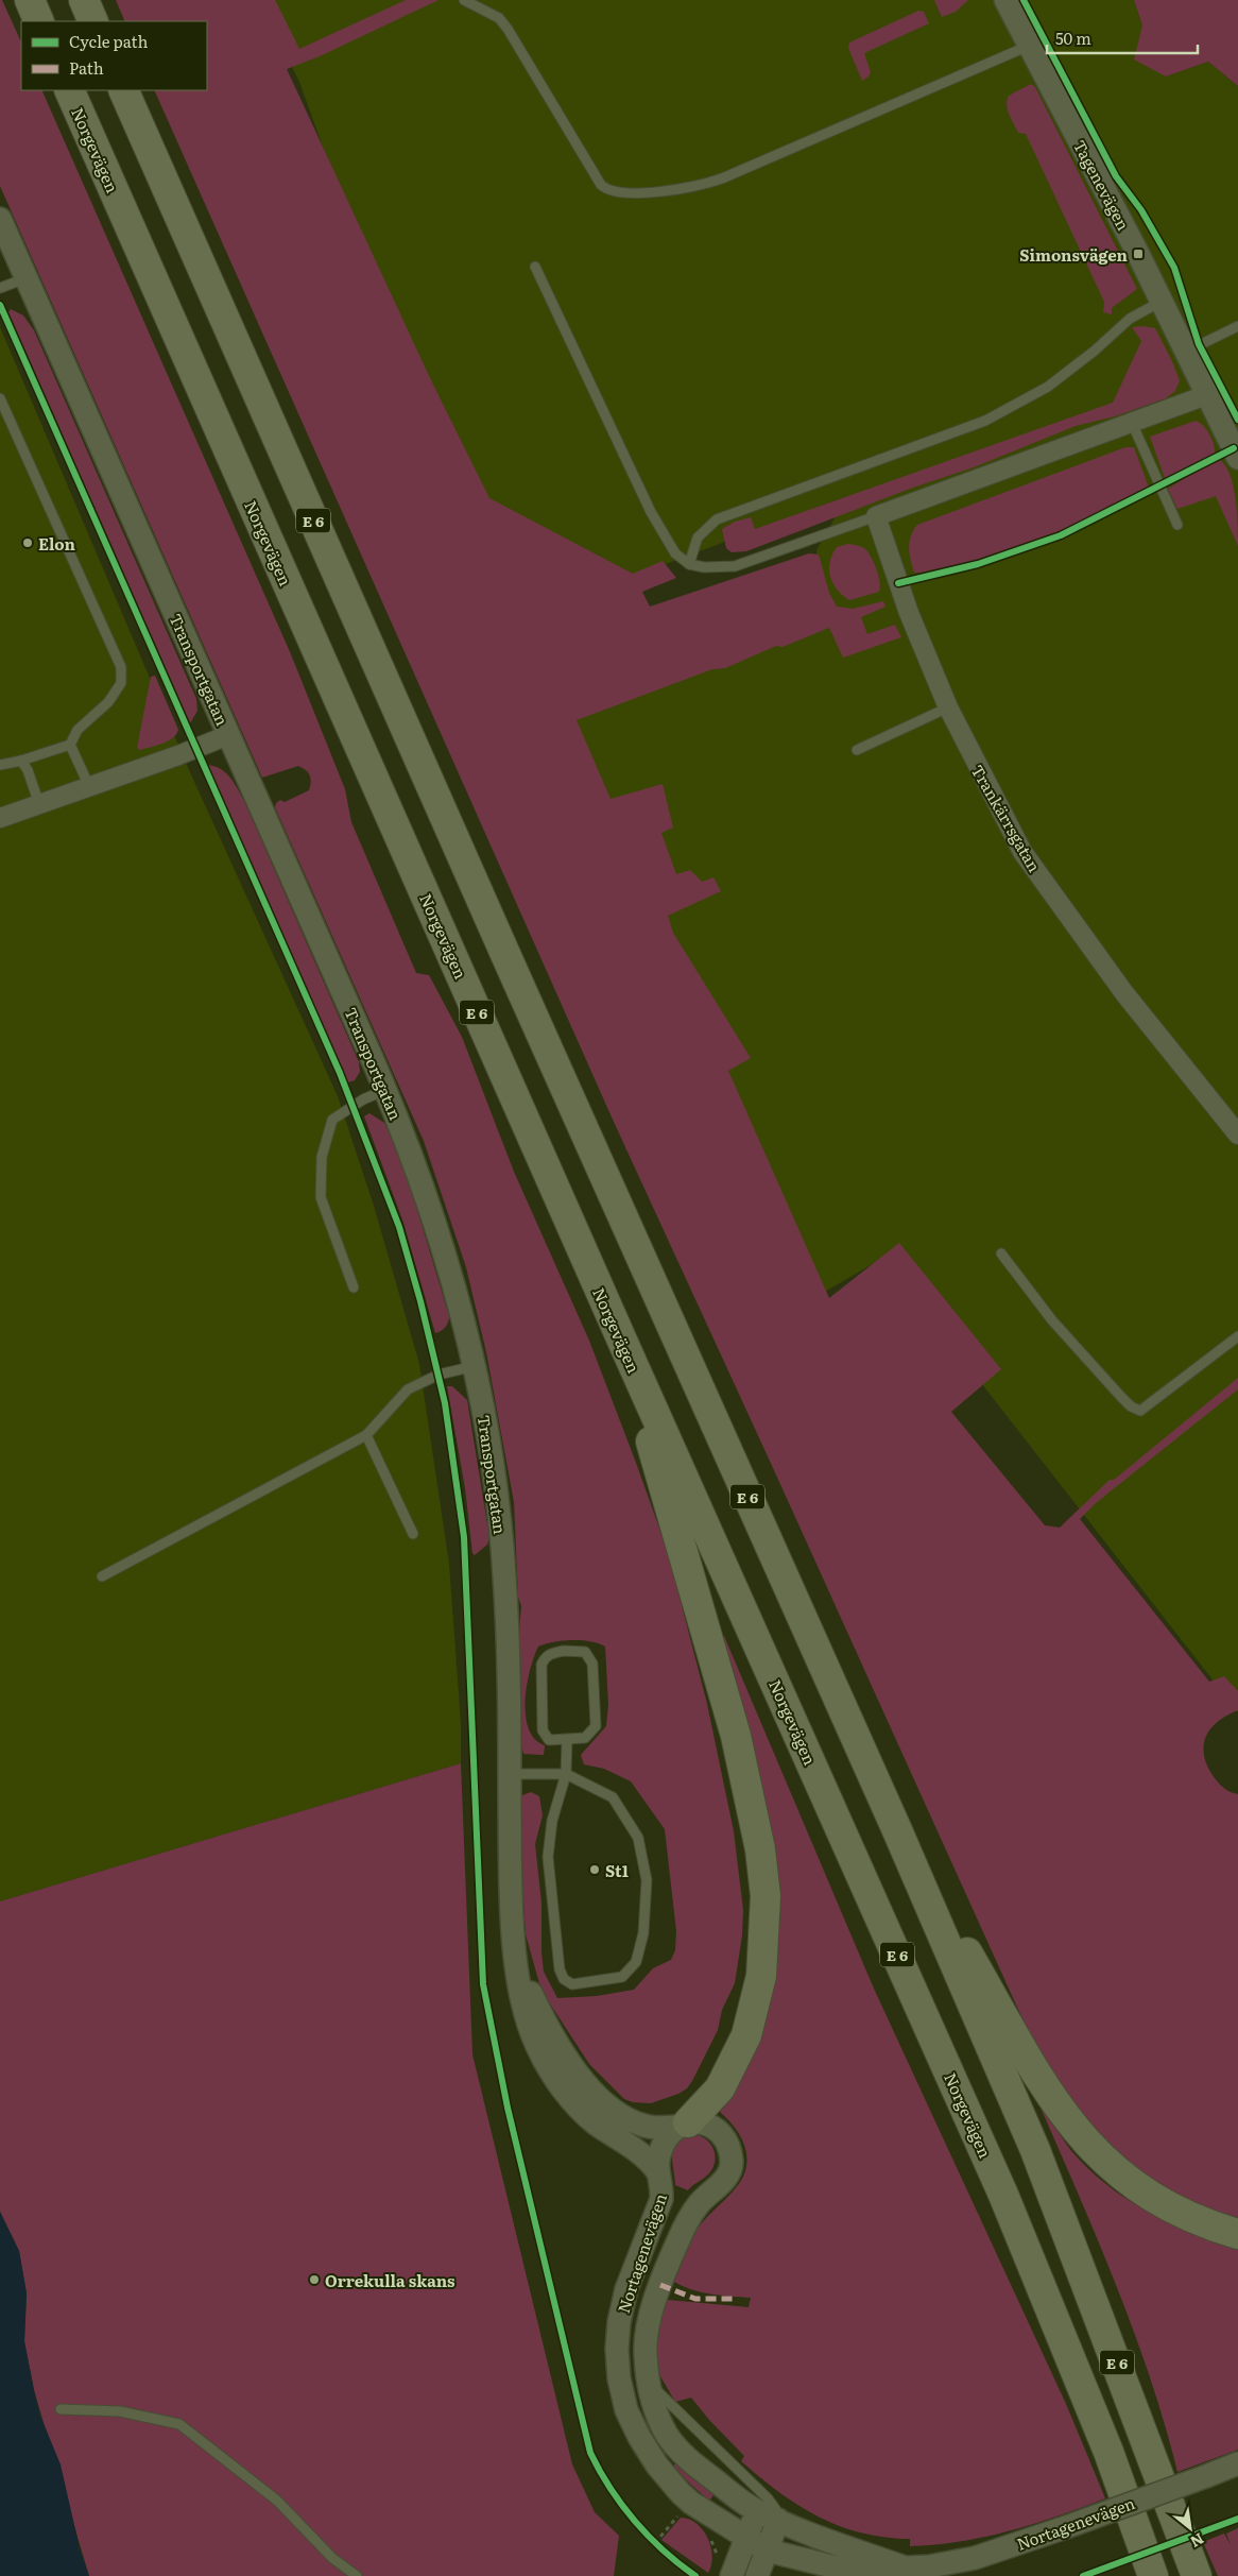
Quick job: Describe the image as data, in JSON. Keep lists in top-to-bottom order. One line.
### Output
{"streets":{"highway":["Norgevägen","E 6"],"street":["Tagenevägen","Transportgatan","Trankärrsgatan","Nortagenevägen"]},"crossings":[["Transportgatan","Nortagenevägen"]],"places":{"transit":["Simonsvägen"],"other":["Elon","St1","Orrekulla skans"]},"legend":["Cycle path","Path"],"scale_bar":"50 m","north":"bottom right"}
